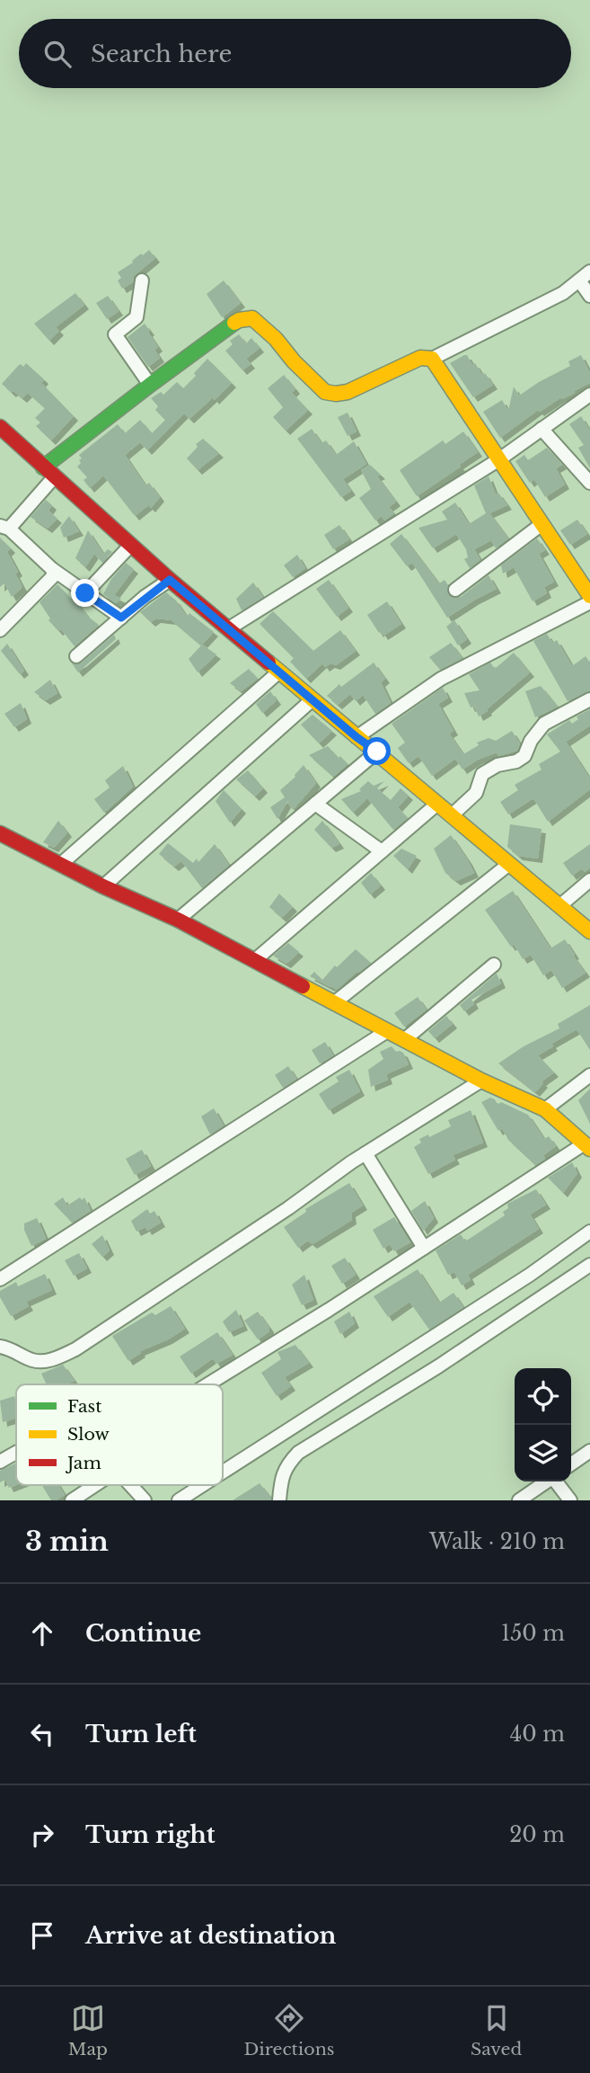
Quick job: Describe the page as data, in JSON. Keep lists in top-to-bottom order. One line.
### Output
{"legend":["Fast","Slow","Jam"],"page":{"search":"Search here","heading":["3 min","Walk · 210 m"],"list":[["Continue","150 m"],["Turn left","40 m"],["Turn right","20 m"],"Arrive at destination"],"nav":["Map","Directions","Saved"]}}
